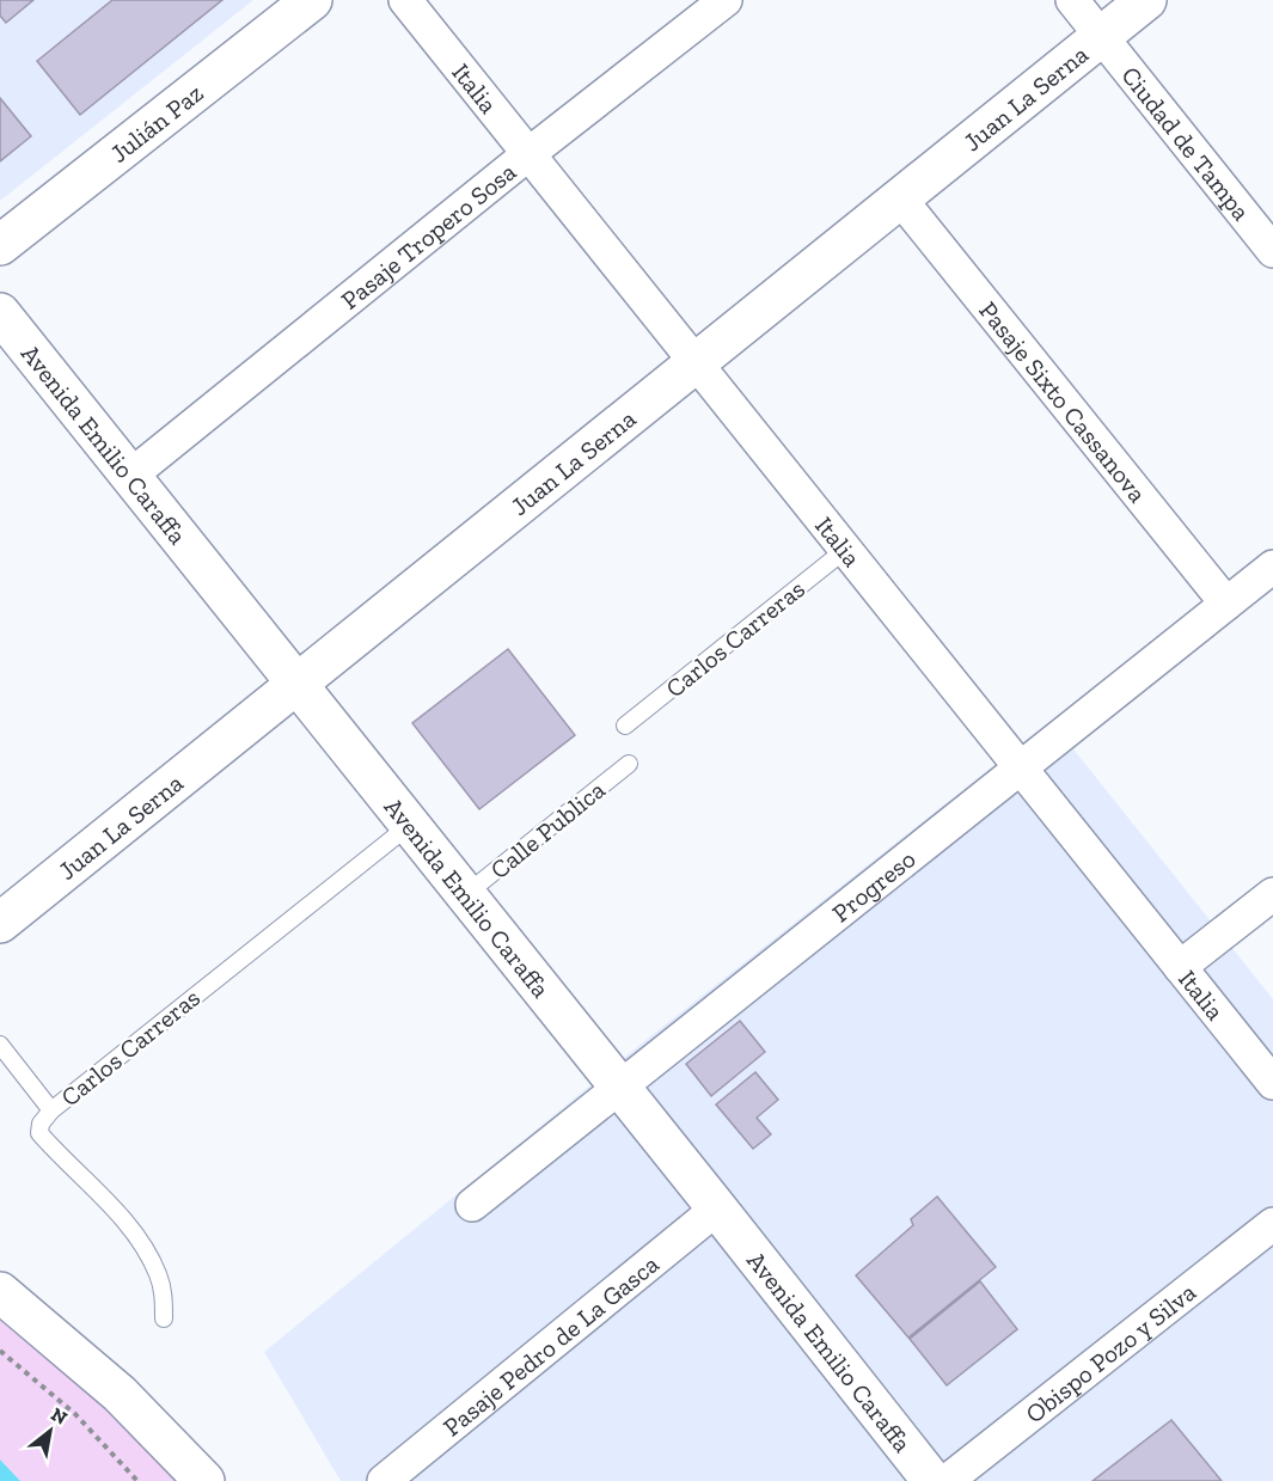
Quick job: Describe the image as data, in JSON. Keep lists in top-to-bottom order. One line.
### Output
{"streets":{"street":["Italia","Juan La Serna","Julián Paz","Ciudad de Tampa","Pasaje Tropero Sosa","Pasaje Sixto Cassanova","Avenida Emilio Caraffa","Progreso","Pasaje Pedro de La Gasca","Obispo Pozo y Silva"],"lane":["Carlos Carreras","Calle Publica"]},"crossings":[["Italia","Juan La Serna"],["Italia","Pasaje Tropero Sosa"],["Italia","Carlos Carreras"],["Italia","Progreso"],["Juan La Serna","Ciudad de Tampa"],["Juan La Serna","Pasaje Sixto Cassanova"],["Juan La Serna","Avenida Emilio Caraffa"],["Pasaje Tropero Sosa","Avenida Emilio Caraffa"],["Pasaje Sixto Cassanova","Progreso"],["Avenida Emilio Caraffa","Carlos Carreras"],["Avenida Emilio Caraffa","Calle Publica"],["Avenida Emilio Caraffa","Progreso"],["Avenida Emilio Caraffa","Pasaje Pedro de La Gasca"]],"north":"top right"}
